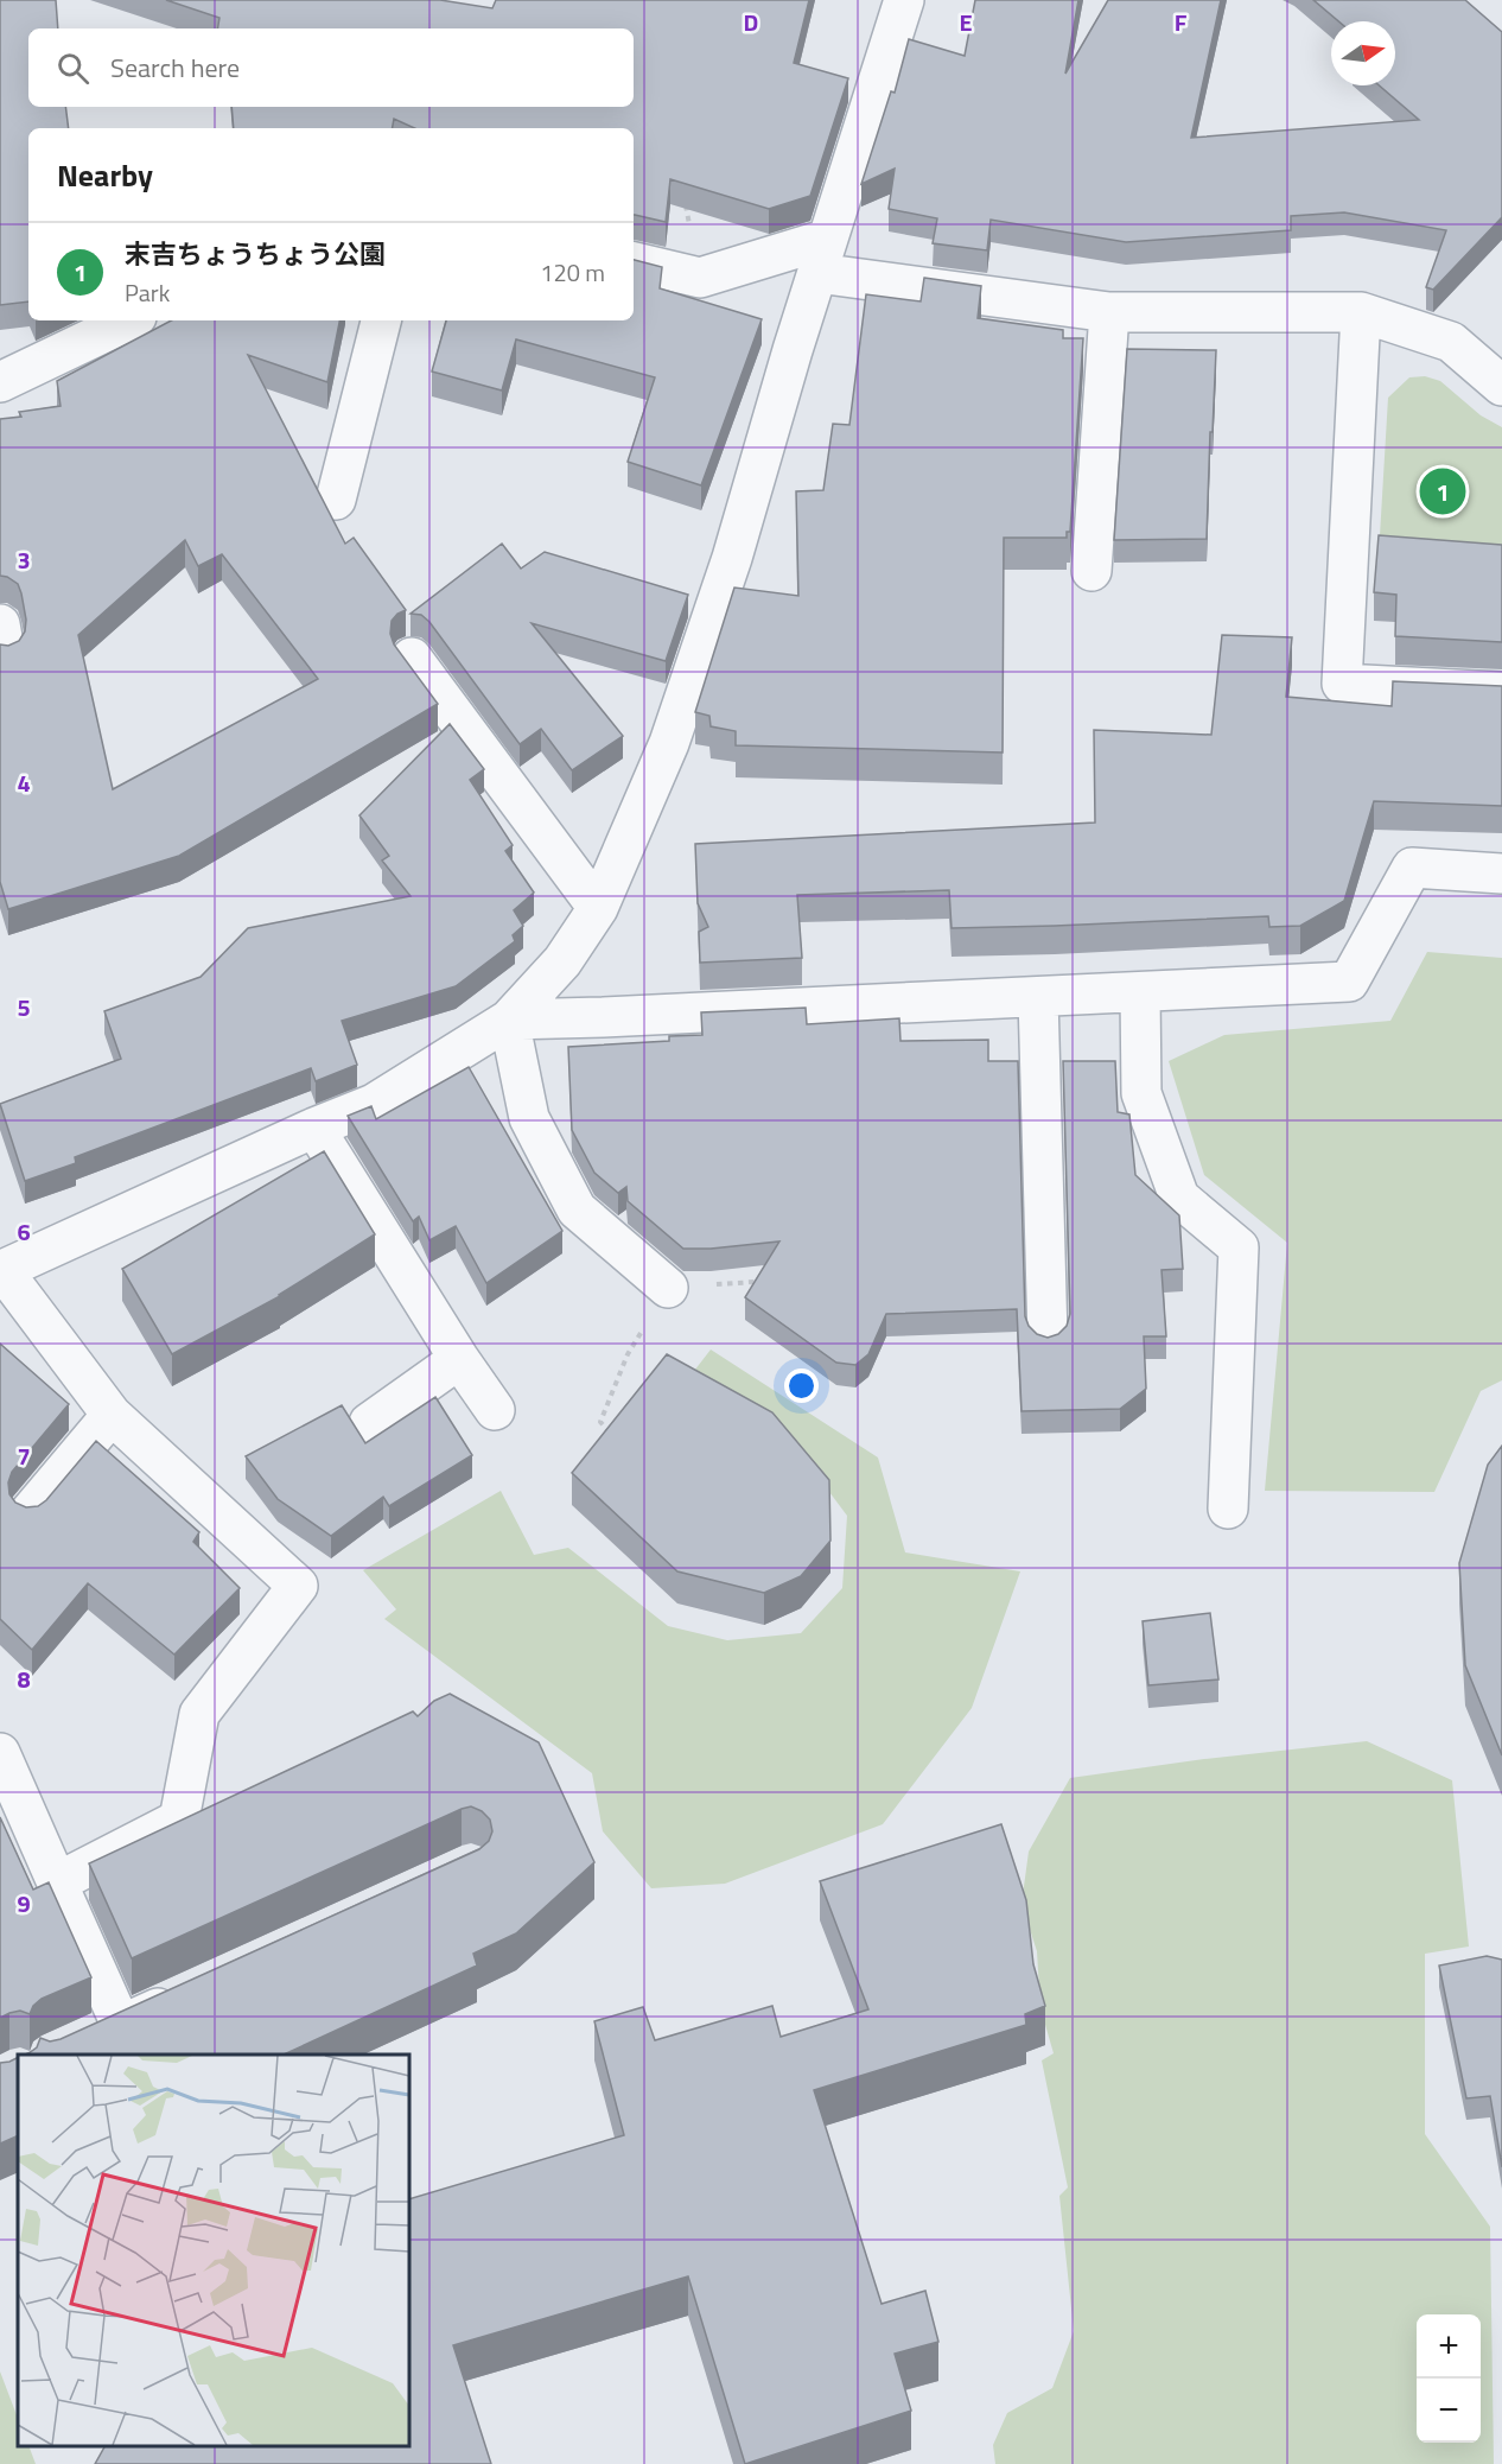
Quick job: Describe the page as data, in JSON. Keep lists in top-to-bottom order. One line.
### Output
{"north":"right","page":{"search":"Search here","heading":"Nearby","list":[{"mark":"1","name":"末吉ちょうちょう公園","note":"Park","value":"120 m"}],"pins":"1","map_buttons":["+","−"]},"grid":{"columns":["D","E","F"],"rows":["3","4","5","6","7","8","9"]}}
